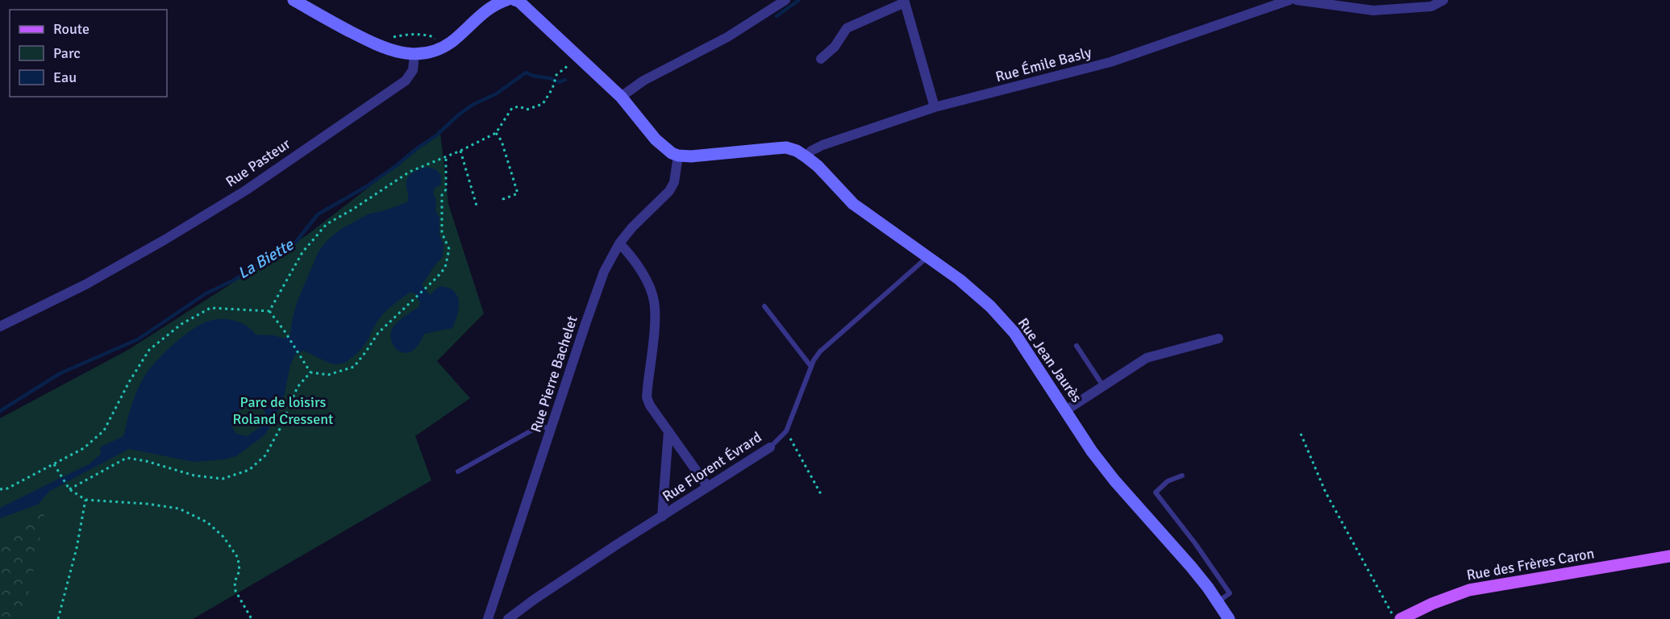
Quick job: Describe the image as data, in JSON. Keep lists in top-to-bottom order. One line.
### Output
{"streets":{"main road":["Rue Jean Jaurès","Rue des Frères Caron"],"street":["Rue Émile Basly","Rue Pasteur","Rue Pierre Bachelet","Rue Florent Évrard"]},"crossings":[["Rue Émile Basly","Rue Jean Jaurès"],["Rue Jean Jaurès","Rue Pierre Bachelet"],["Rue Jean Jaurès","Rue Florent Évrard"]],"water":["La Biette"],"parks":["Parc de loisirs Roland Cressent"],"legend":["Route","Parc","Eau"]}
